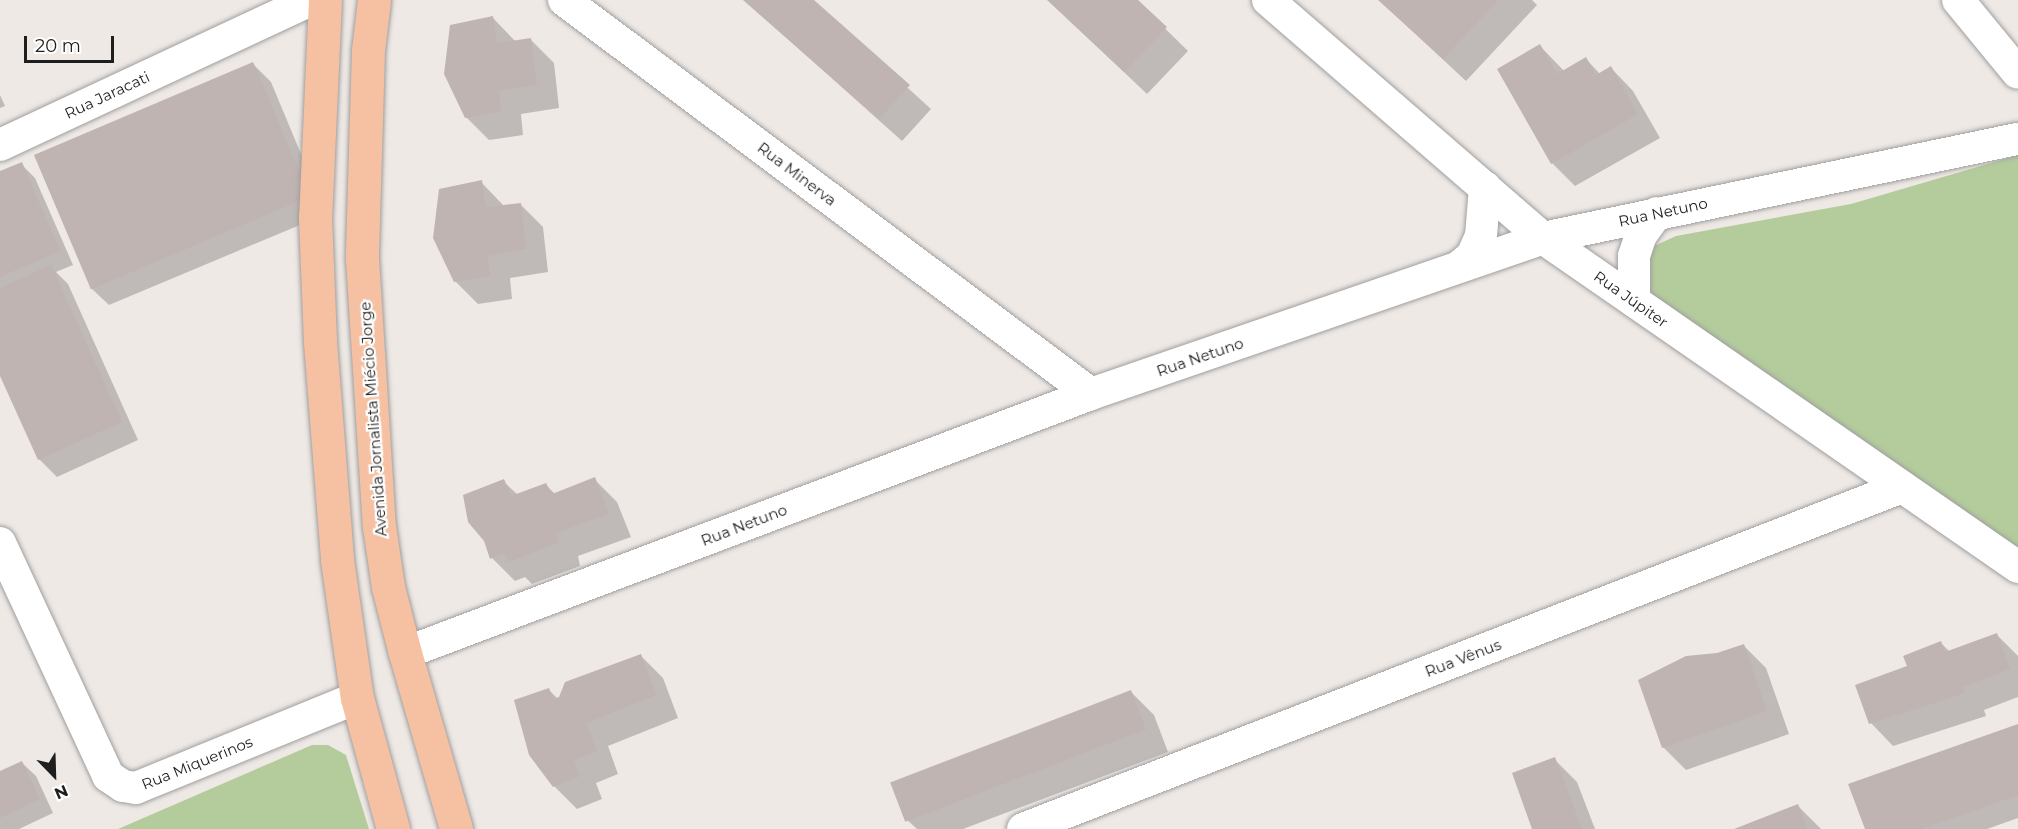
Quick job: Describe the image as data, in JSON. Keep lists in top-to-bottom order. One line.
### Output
{"streets":{"main road":["Avenida Jornalista Miécio Jorge"],"street":["Rua Jaracati","Rua Minerva","Rua Netuno","Rua Júpiter","Rua Vênus","Rua Miquerinos"]},"crossings":[["Rua Minerva","Rua Netuno"],["Rua Netuno","Rua Júpiter"],["Rua Netuno","Avenida Jornalista Miécio Jorge"],["Rua Júpiter","Rua Vênus"]],"scale_bar":"20 m","north":"bottom right"}
